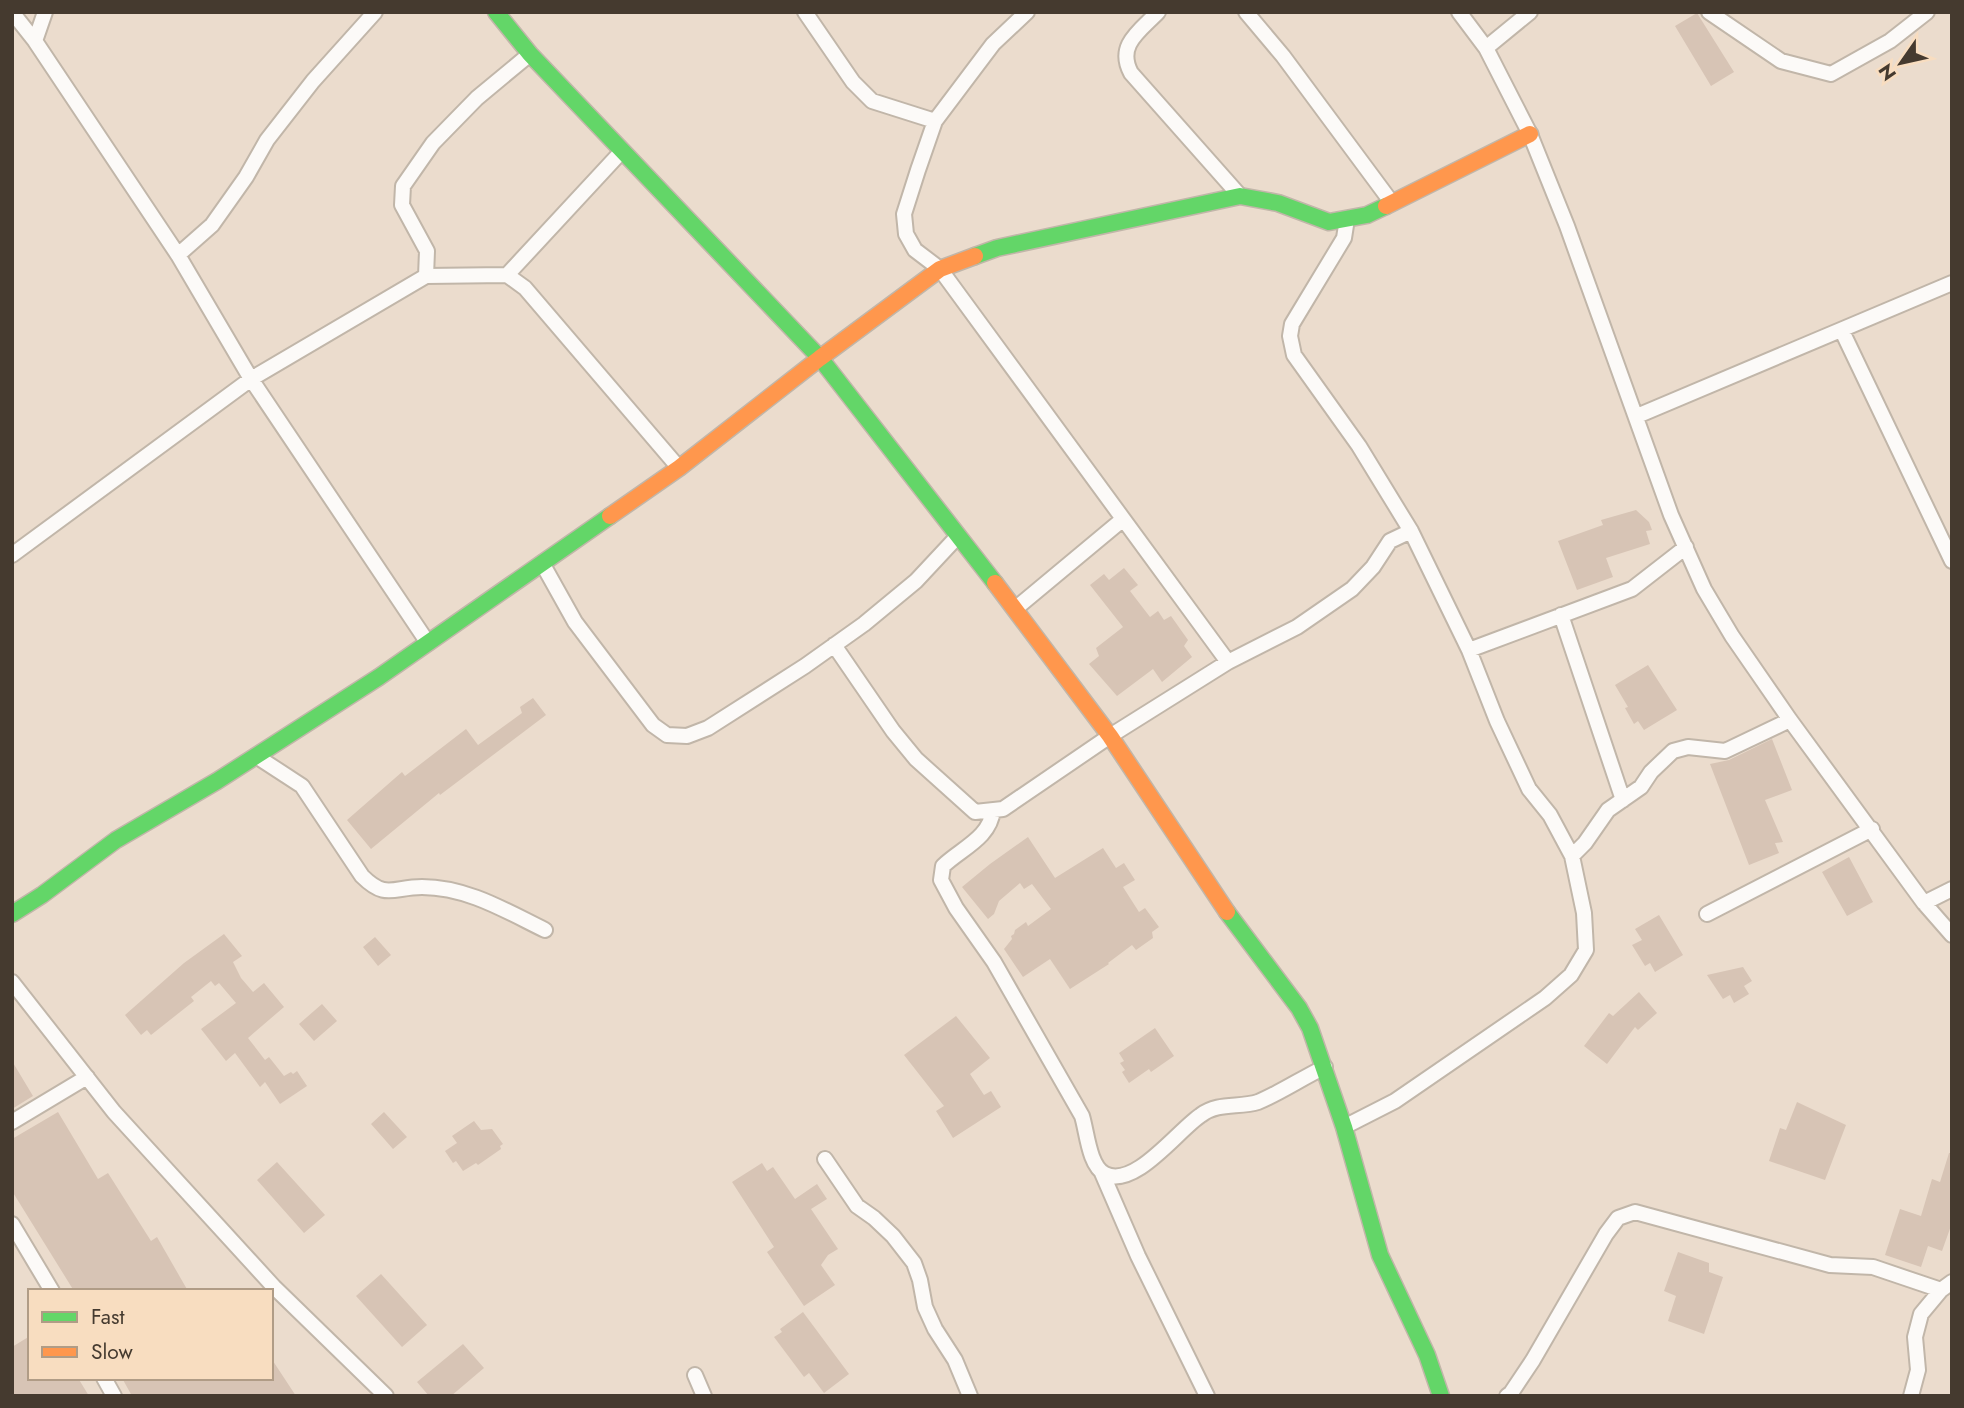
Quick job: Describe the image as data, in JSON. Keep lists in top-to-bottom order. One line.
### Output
{"legend":["Fast","Slow"],"north":"bottom left"}
